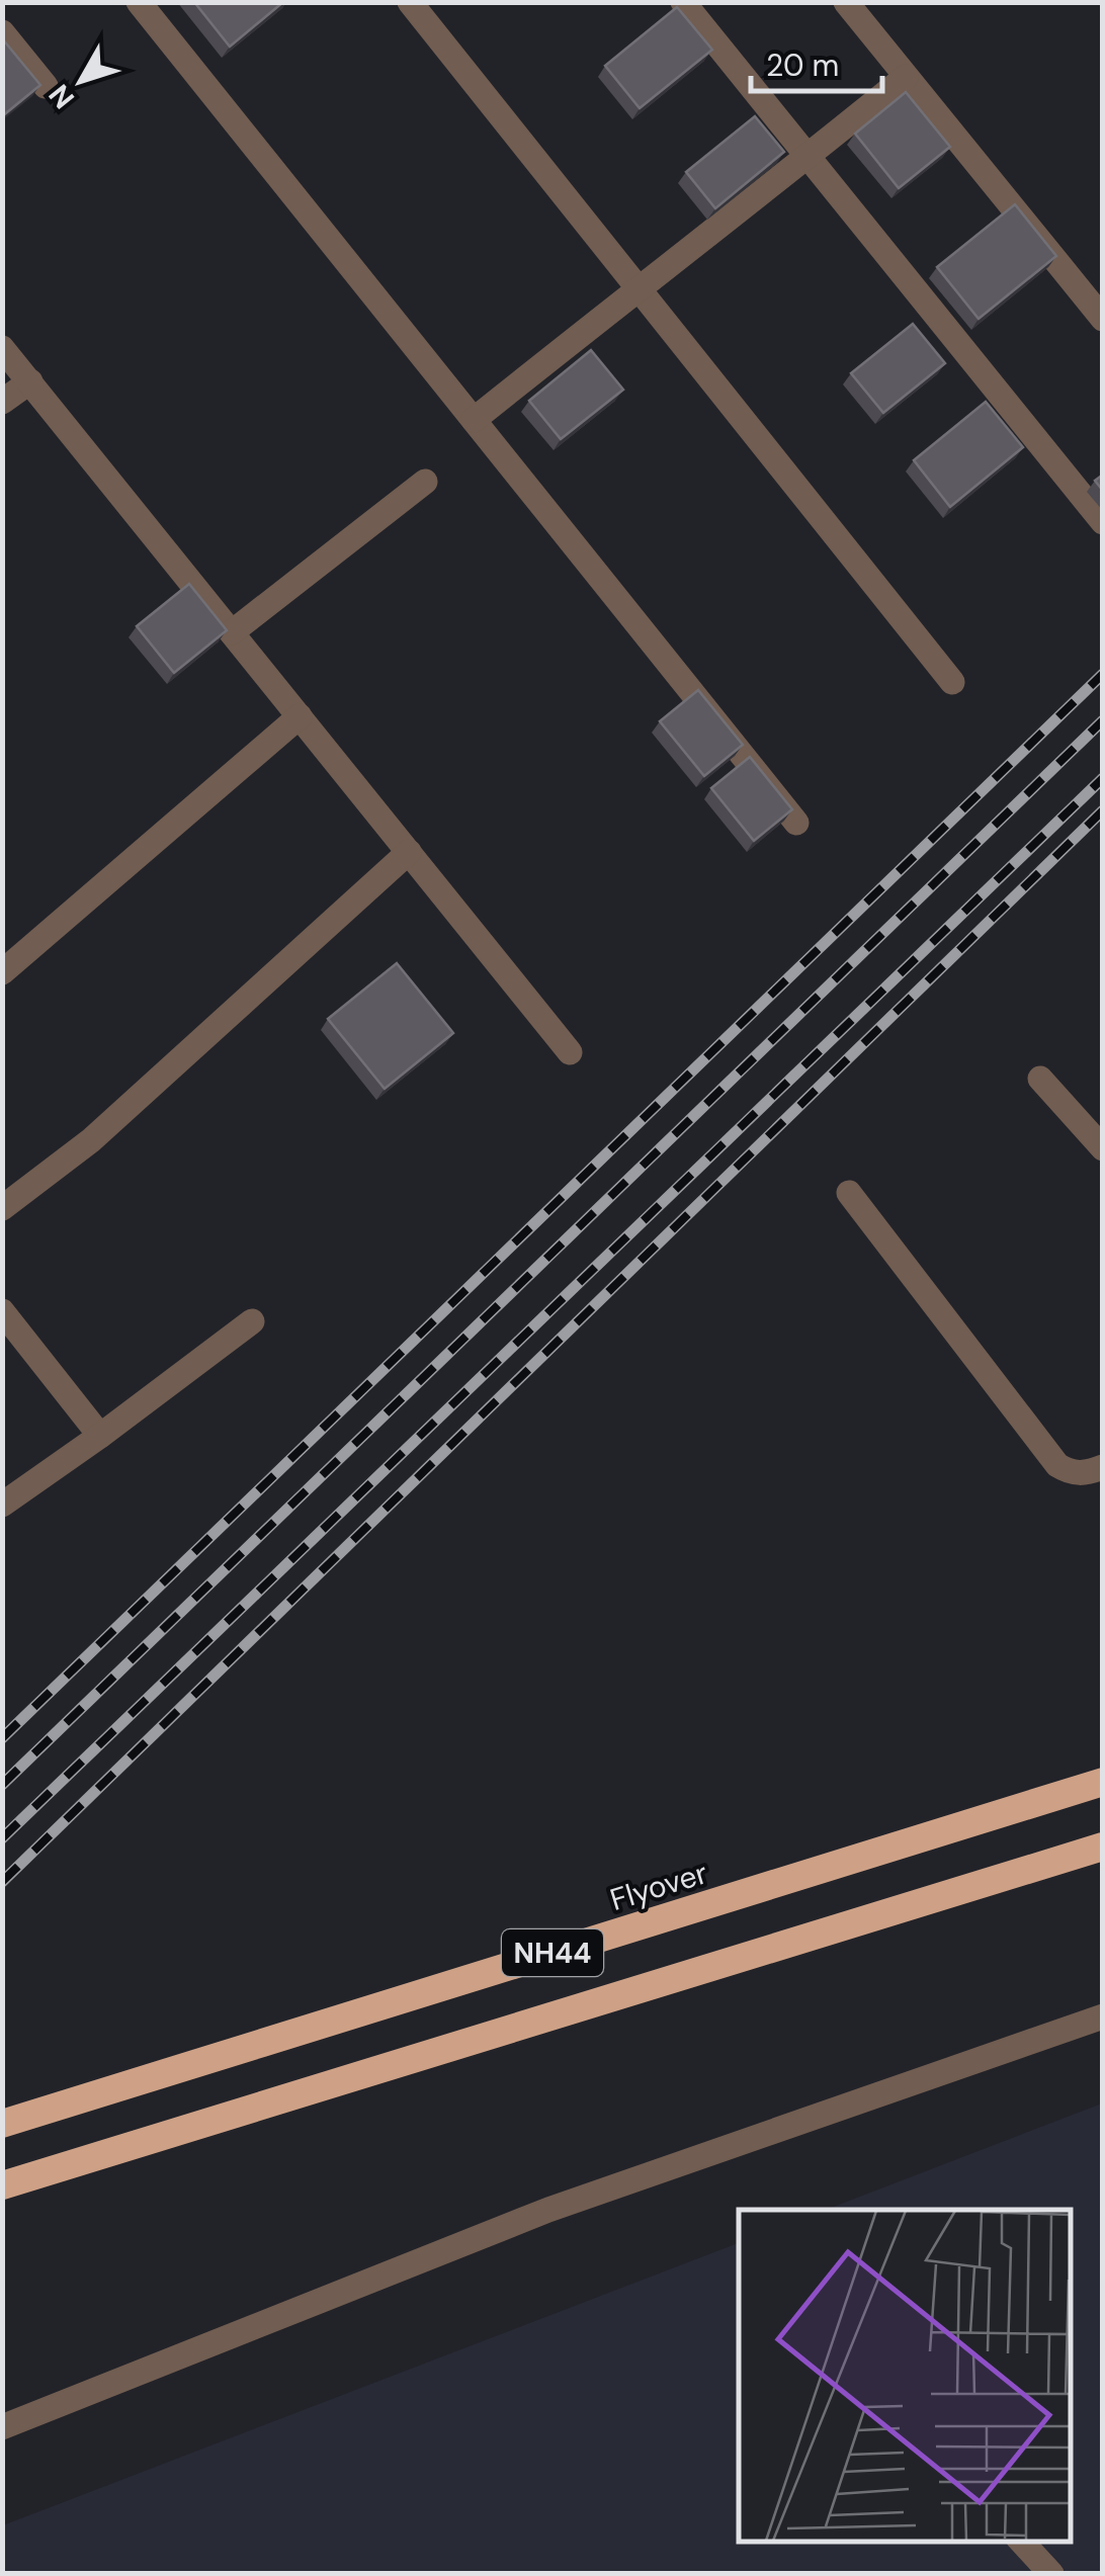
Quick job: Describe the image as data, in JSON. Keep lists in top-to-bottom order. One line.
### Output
{"streets":{"highway":["Flyover","NH44"]},"scale_bar":"20 m","north":"bottom left"}
